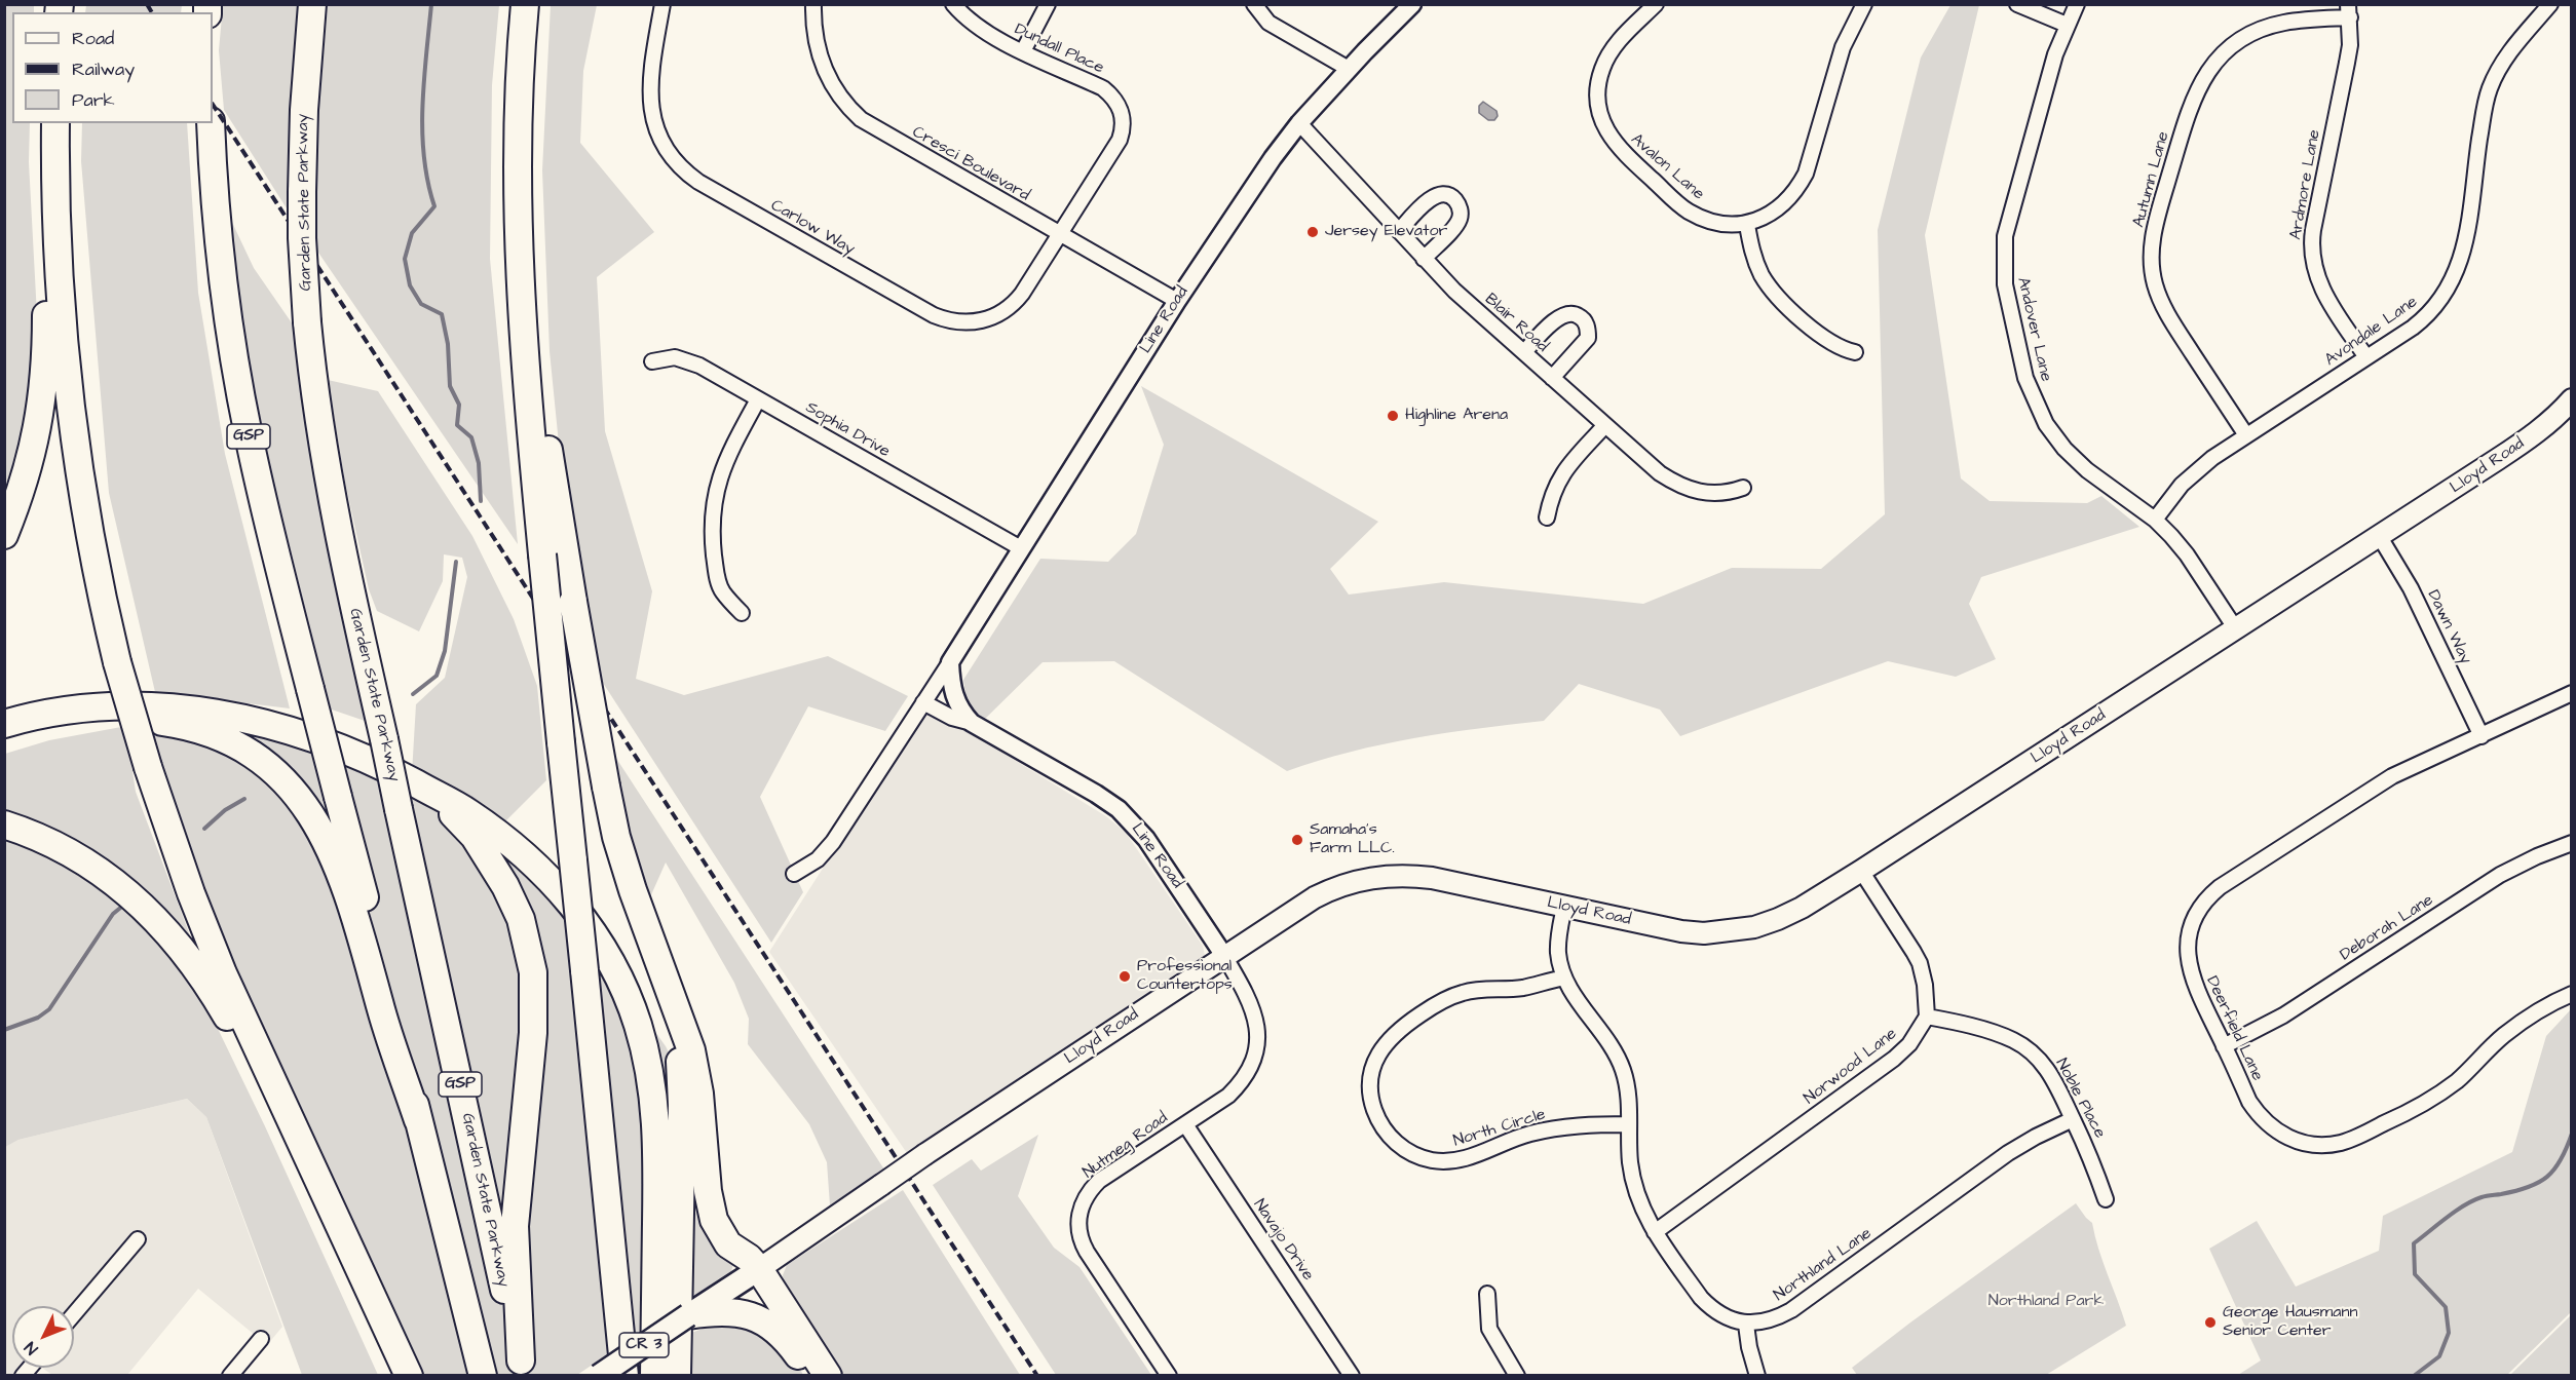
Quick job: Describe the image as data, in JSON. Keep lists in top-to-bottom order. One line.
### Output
{"streets":{"highway":["Garden State Parkway","GSP"],"main road":["Lloyd Road","CR 3"],"street":["Dundall Place","Cresci Boulevard","Avalon Lane","Autumn Lane","Ardmore Lane","Carlow Way","Line Road","Blair Road","Andover Lane","Avondale Lane","Sophia Drive","Dawn Way","Deborah Lane","Deerfield Lane","Norwood Lane","Noble Place","North Circle","Nutmeg Road","Navajo Drive","Northland Lane"]},"crossings":[["Dundall Place","Cresci Boulevard"],["Dundall Place","Carlow Way"],["Cresci Boulevard","Carlow Way"],["Cresci Boulevard","Line Road"],["Autumn Lane","Ardmore Lane"],["Autumn Lane","Avondale Lane"],["Ardmore Lane","Avondale Lane"],["Line Road","Blair Road"],["Line Road","Sophia Drive"],["Line Road","Lloyd Road"],["Line Road","Nutmeg Road"],["Andover Lane","Avondale Lane"],["Andover Lane","Lloyd Road"],["Lloyd Road","Dawn Way"],["Lloyd Road","Nutmeg Road"],["Dawn Way","Deerfield Lane"],["Deborah Lane","Deerfield Lane"],["Norwood Lane","Noble Place"],["Noble Place","Northland Lane"],["Nutmeg Road","Navajo Drive"]],"parks":["Northland Park"],"places":["Jersey Elevator","Highline Arena","Samaha's Farm LLC.","Professional Countertops","George Hausmann Senior Center"],"legend":["Road","Railway","Park"],"north":"bottom left"}
